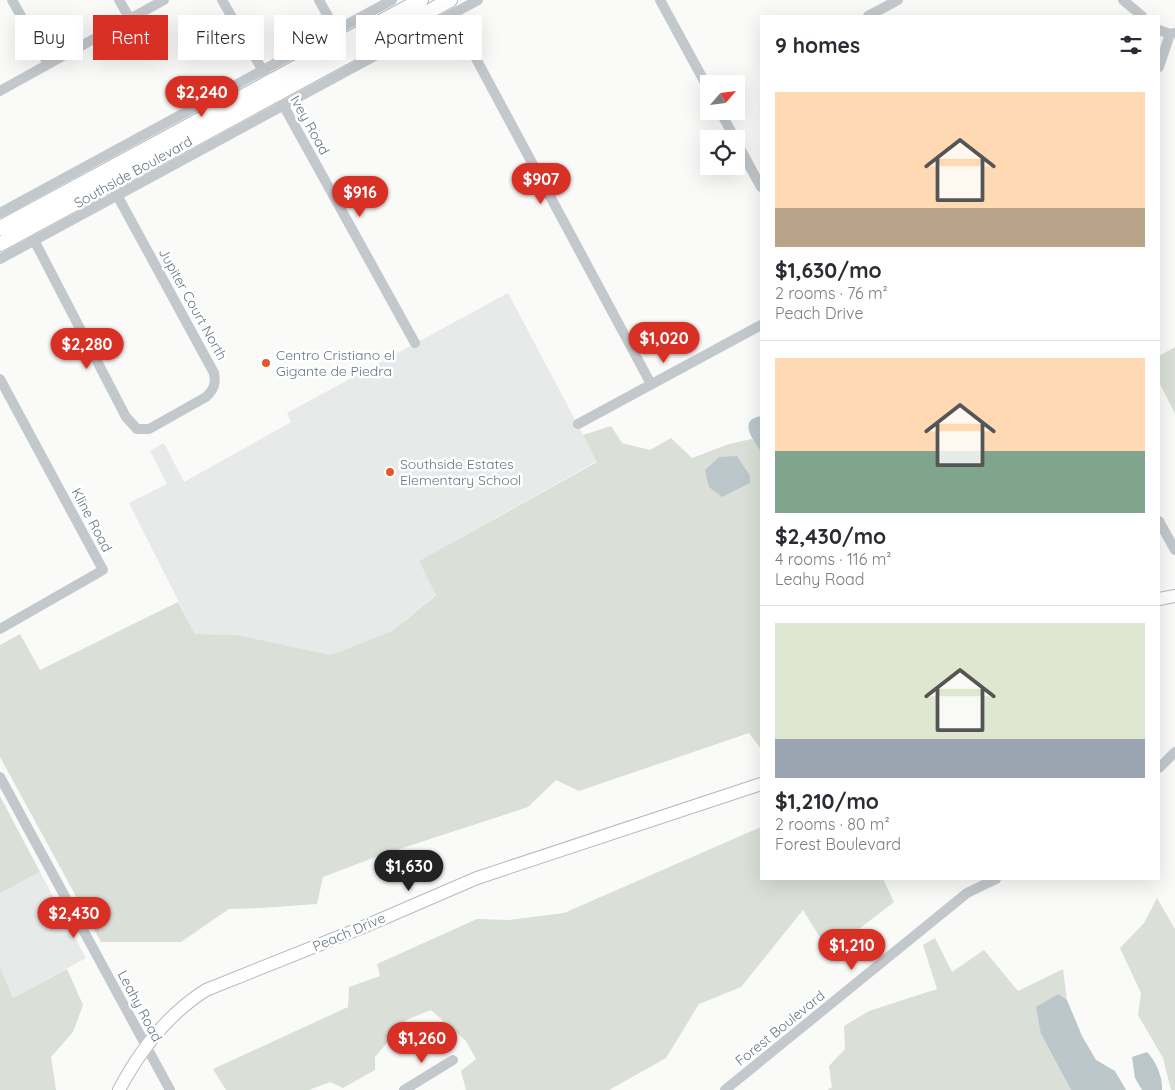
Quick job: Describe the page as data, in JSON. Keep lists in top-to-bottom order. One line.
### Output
{"streets":{"highway":["Southside Boulevard"],"main road":["Peach Drive"],"street":["Ivey Road","Jupiter Court North","Kline Road","Leahy Road","Forest Boulevard"]},"crossings":[["Ivey Road","Southside Boulevard"],["Southside Boulevard","Jupiter Court North"],["Peach Drive","Leahy Road"]],"places":["Centro Cristiano el Gigante de Piedra","Southside Estates Elementary School"],"north":"top right","page":{"chip":["Buy","Rent","Filters","New","Apartment"],"heading":"9 homes","list":[{"name":"$1,630/mo","note":"2 rooms · 76 m² · Peach Drive"},{"name":"$2,430/mo","note":"4 rooms · 116 m² · Leahy Road"},{"name":"$1,210/mo","note":"2 rooms · 80 m² · Forest Boulevard"}],"price":["$2,240","$907","$916","$1,020","$2,280","$1,630","$2,430","$1,210","$1,260"]}}
